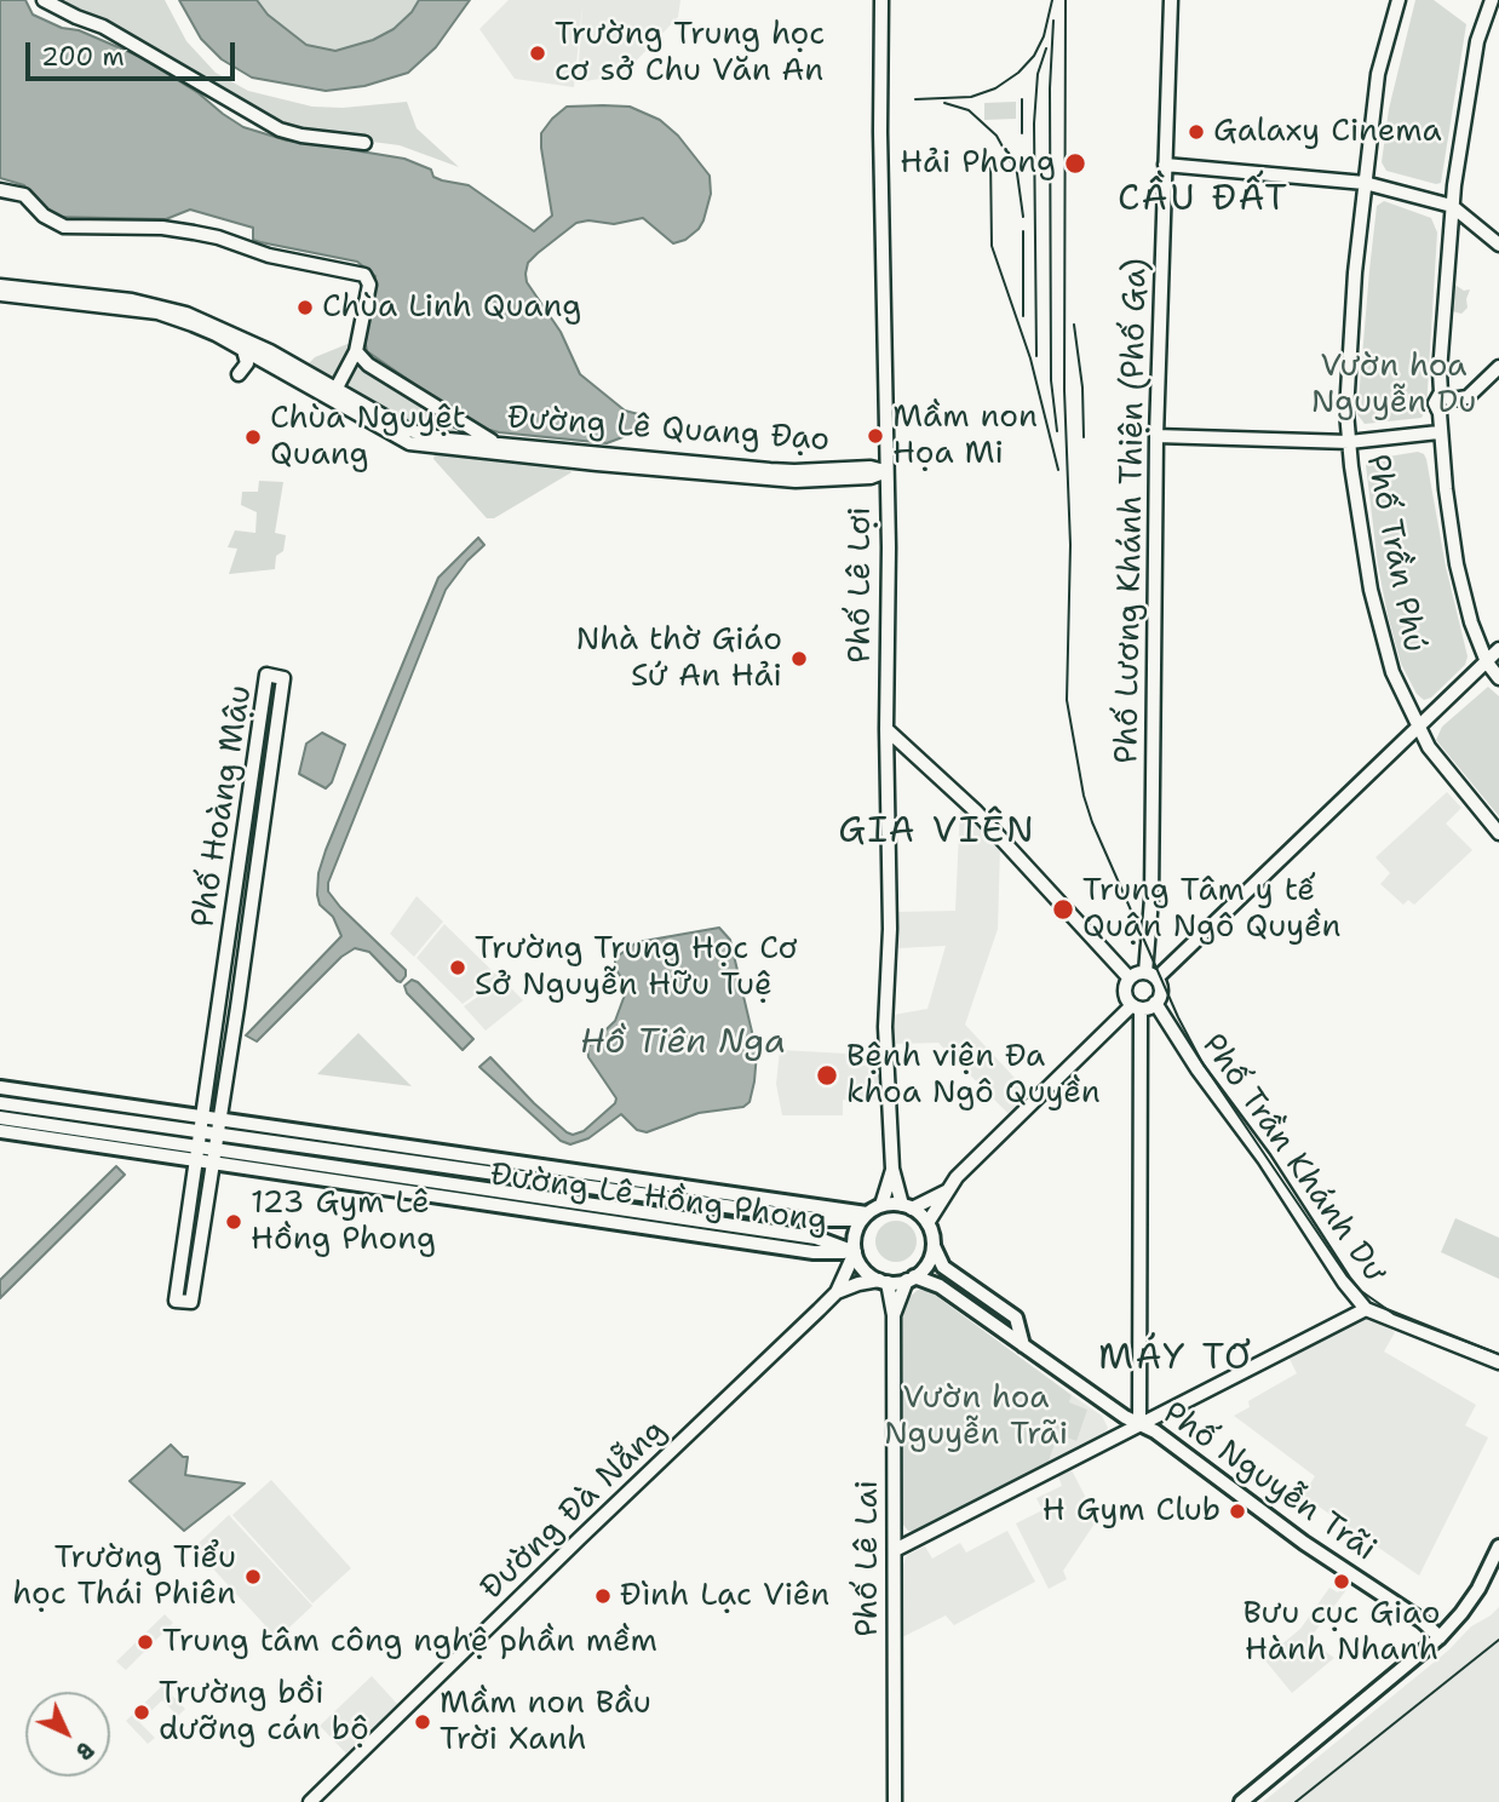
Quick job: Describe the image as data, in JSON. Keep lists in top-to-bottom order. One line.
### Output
{"streets":{"main road":["Đường Lê Hồng Phong","Phố Nguyễn Trãi"],"street":["Đường Lê Quang Đạo","Phố Lương Khánh Thiện (Phố Ga)","Phố Trần Phú","Phố Lê Lợi","Phố Hoàng Mậu","Phố Trần Khánh Dư","Đường Đà Nẵng","Phố Lê Lai"]},"crossings":[["Đường Lê Quang Đạo","Phố Lê Lợi"],["Phố Lương Khánh Thiện (Phố Ga)","Phố Trần Khánh Dư"],["Phố Lê Lợi","Đường Lê Hồng Phong"],["Phố Lê Lợi","Phố Nguyễn Trãi"],["Phố Lê Lợi","Đường Đà Nẵng"],["Phố Lê Lợi","Phố Lê Lai"],["Phố Hoàng Mậu","Đường Lê Hồng Phong"],["Đường Lê Hồng Phong","Phố Nguyễn Trãi"],["Đường Lê Hồng Phong","Đường Đà Nẵng"],["Đường Lê Hồng Phong","Phố Lê Lai"],["Phố Nguyễn Trãi","Đường Đà Nẵng"],["Phố Nguyễn Trãi","Phố Lê Lai"],["Đường Đà Nẵng","Phố Lê Lai"]],"districts":["CẦU ĐẤT","GIA VIÊN","MÁY TƠ"],"water":["Hồ Tiên Nga"],"parks":["Vườn hoa Nguyễn Du","Vườn hoa Nguyễn Trãi"],"places":["Trường Trung học cơ sở Chu Văn An","Galaxy Cinema","Hải Phòng","Chùa Linh Quang","Mầm non Họa Mi","Chùa Nguyệt Quang","Nhà thờ Giáo Sứ An Hải","Trung Tâm y tế Quận Ngô Quyền","Trường Trung Học Cơ Sở Nguyễn Hữu Tuệ","Bệnh viện Đa khoa Ngô Quyền","123 Gym Lê Hồng Phong","H Gym Club","Trường Tiểu học Thái Phiên","Bưu cục Giao Hành Nhanh","Đình Lạc Viên","Trung tâm công nghệ phần mềm","Trường bồi dưỡng cán bộ","Mầm non Bầu Trời Xanh"],"scale_bar":"200 m","north":"bottom right"}
